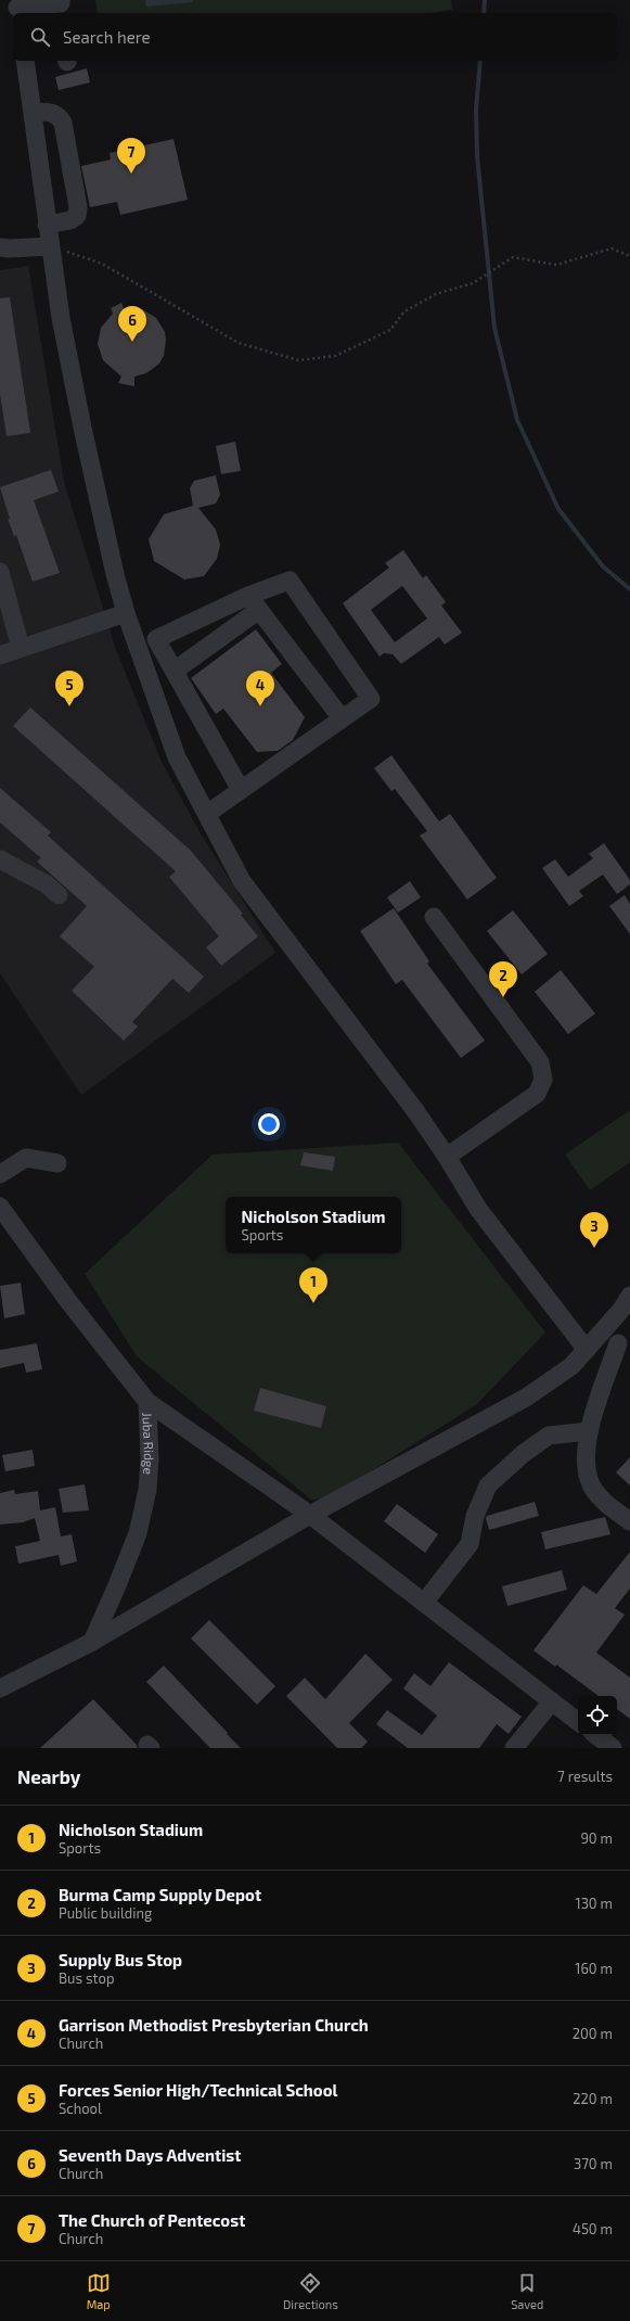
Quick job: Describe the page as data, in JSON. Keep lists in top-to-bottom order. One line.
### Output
{"streets":{"street":["Juba Ridge"]},"page":{"search":"Search here","pins":["7","6","4","5","2","3","1"],"popup":["Nicholson Stadium","Sports"],"heading":["Nearby","7 results"],"list":[{"mark":"1","name":"Nicholson Stadium","note":"Sports","value":"90 m"},{"mark":"2","name":"Burma Camp Supply Depot","note":"Public building","value":"130 m"},{"mark":"3","name":"Supply Bus Stop","note":"Bus stop","value":"160 m"},{"mark":"4","name":"Garrison Methodist Presbyterian Church","note":"Church","value":"200 m"},{"mark":"5","name":"Forces Senior High/Technical School","note":"School","value":"220 m"},{"mark":"6","name":"Seventh Days Adventist","note":"Church","value":"370 m"},{"mark":"7","name":"The Church of Pentecost","note":"Church","value":"450 m"}],"nav":["Map","Directions","Saved"]}}
